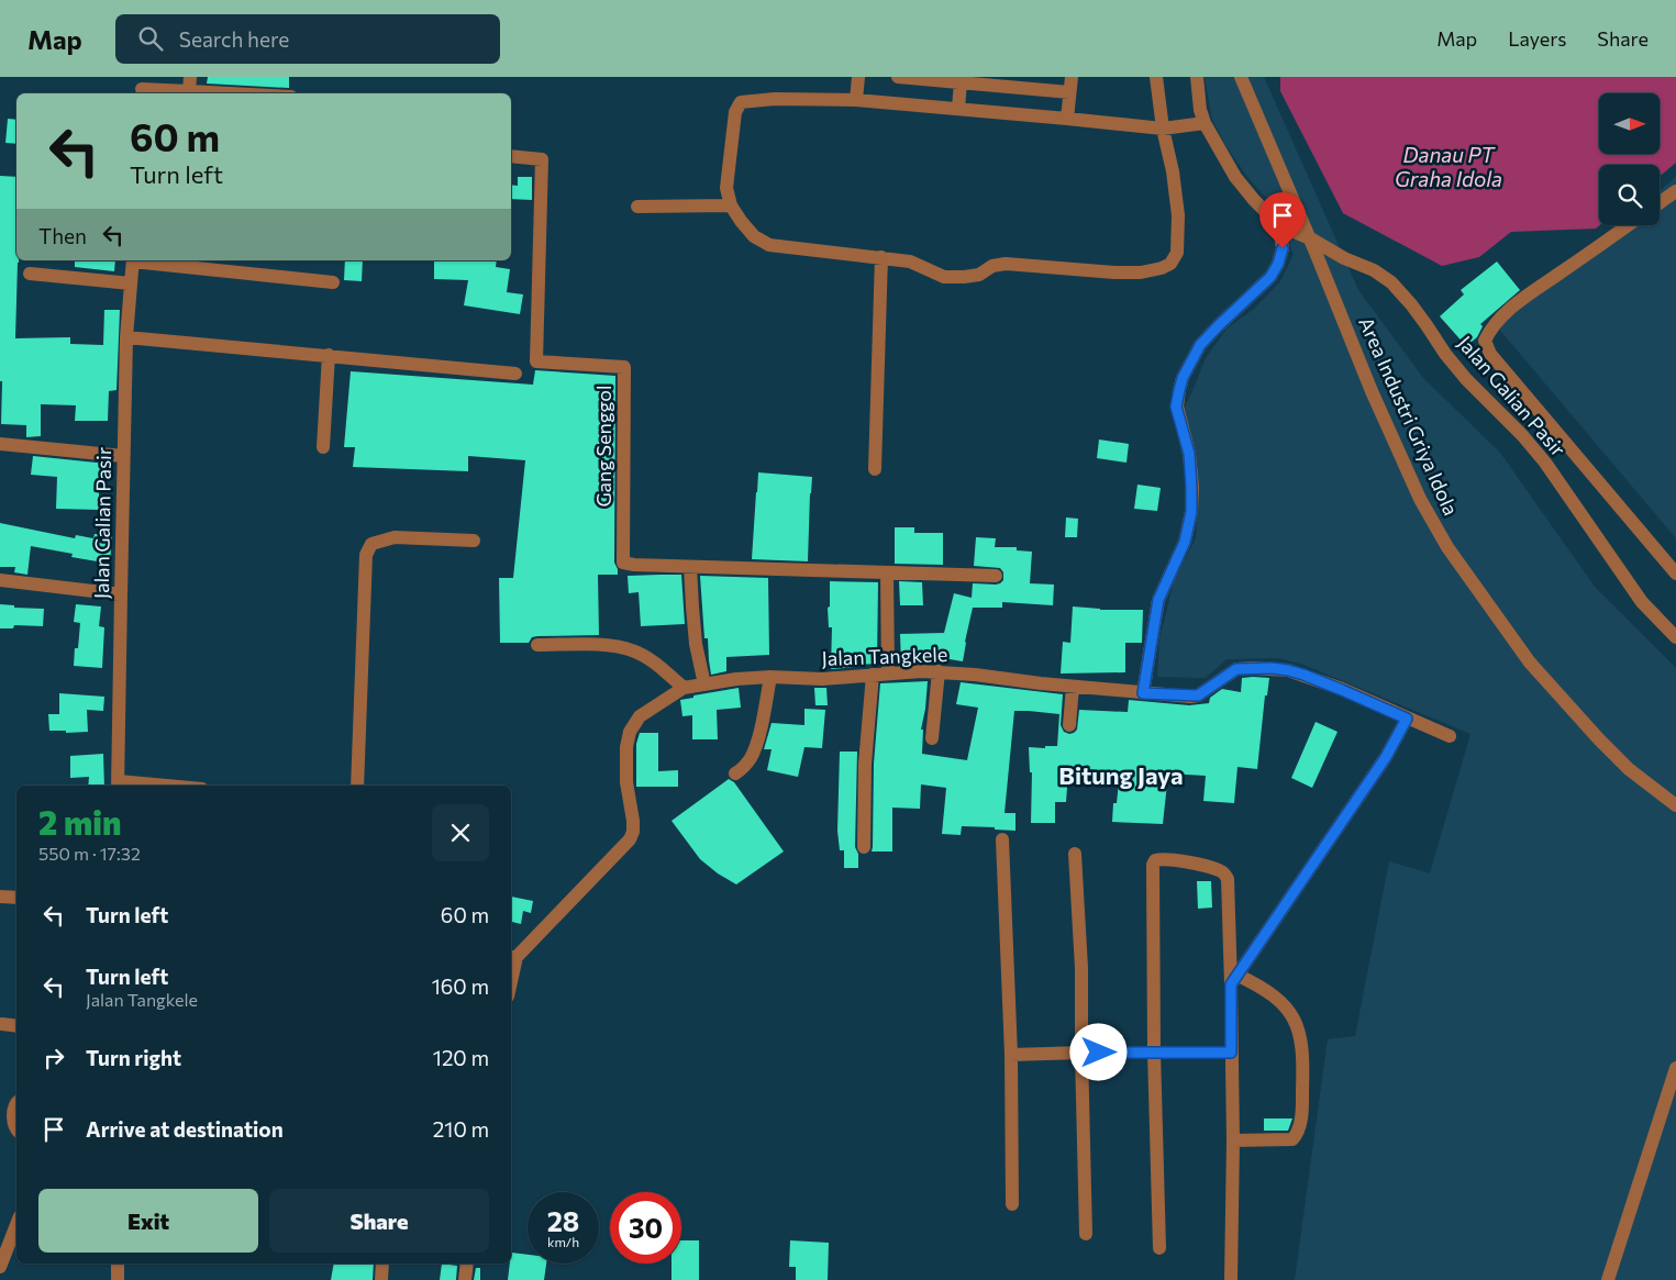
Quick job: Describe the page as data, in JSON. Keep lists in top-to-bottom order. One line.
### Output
{"streets":{"street":["Jalan Galian Pasir","Area Industri Griya Idola","Gang Senggol","Jalan Tangkele"]},"districts":["Bitung Jaya"],"water":["Danau PT Graha Idola"],"north":"right","page":{"header":"Map","search":"Search here","nav":["Map","Layers","Share"],"turn":["60 m","Turn left"],"then":"Then","heading":["2 min","550 m · 17:32"],"list":[{"name":"Turn left","value":"60 m"},{"name":"Turn left","note":"Jalan Tangkele","value":"160 m"},{"name":"Turn right","value":"120 m"},{"name":"Arrive at destination","value":"210 m"}],"buttons":["Exit","Share"],"speed":"28 km/h","limit":"30"}}
